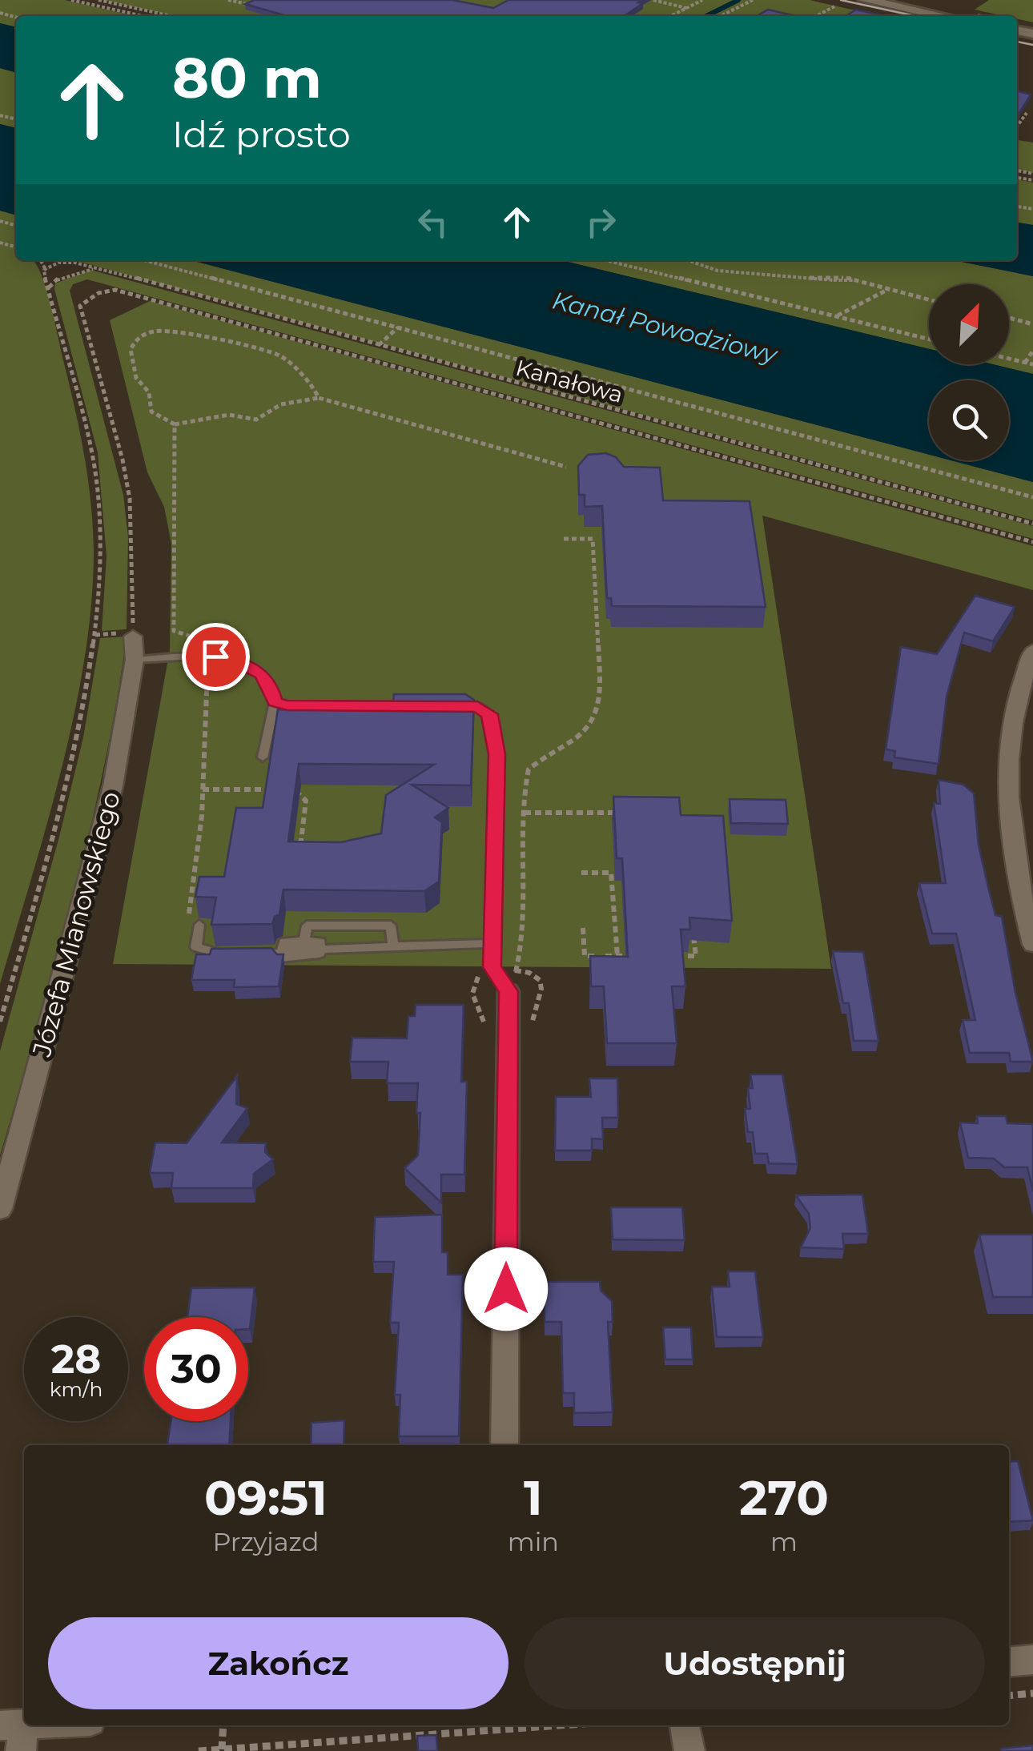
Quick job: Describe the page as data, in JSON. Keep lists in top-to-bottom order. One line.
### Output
{"streets":{"street":["Józefa Mianowskiego"],"path":["Kanałowa"]},"water":["Kanał Powodziowy"],"north":"top right","page":{"turn":["80 m","Idź prosto"],"speed":"28 km/h","limit":"30","eta":["09:51","Przyjazd","1","min","270","m"],"buttons":["Zakończ","Udostępnij"]}}
